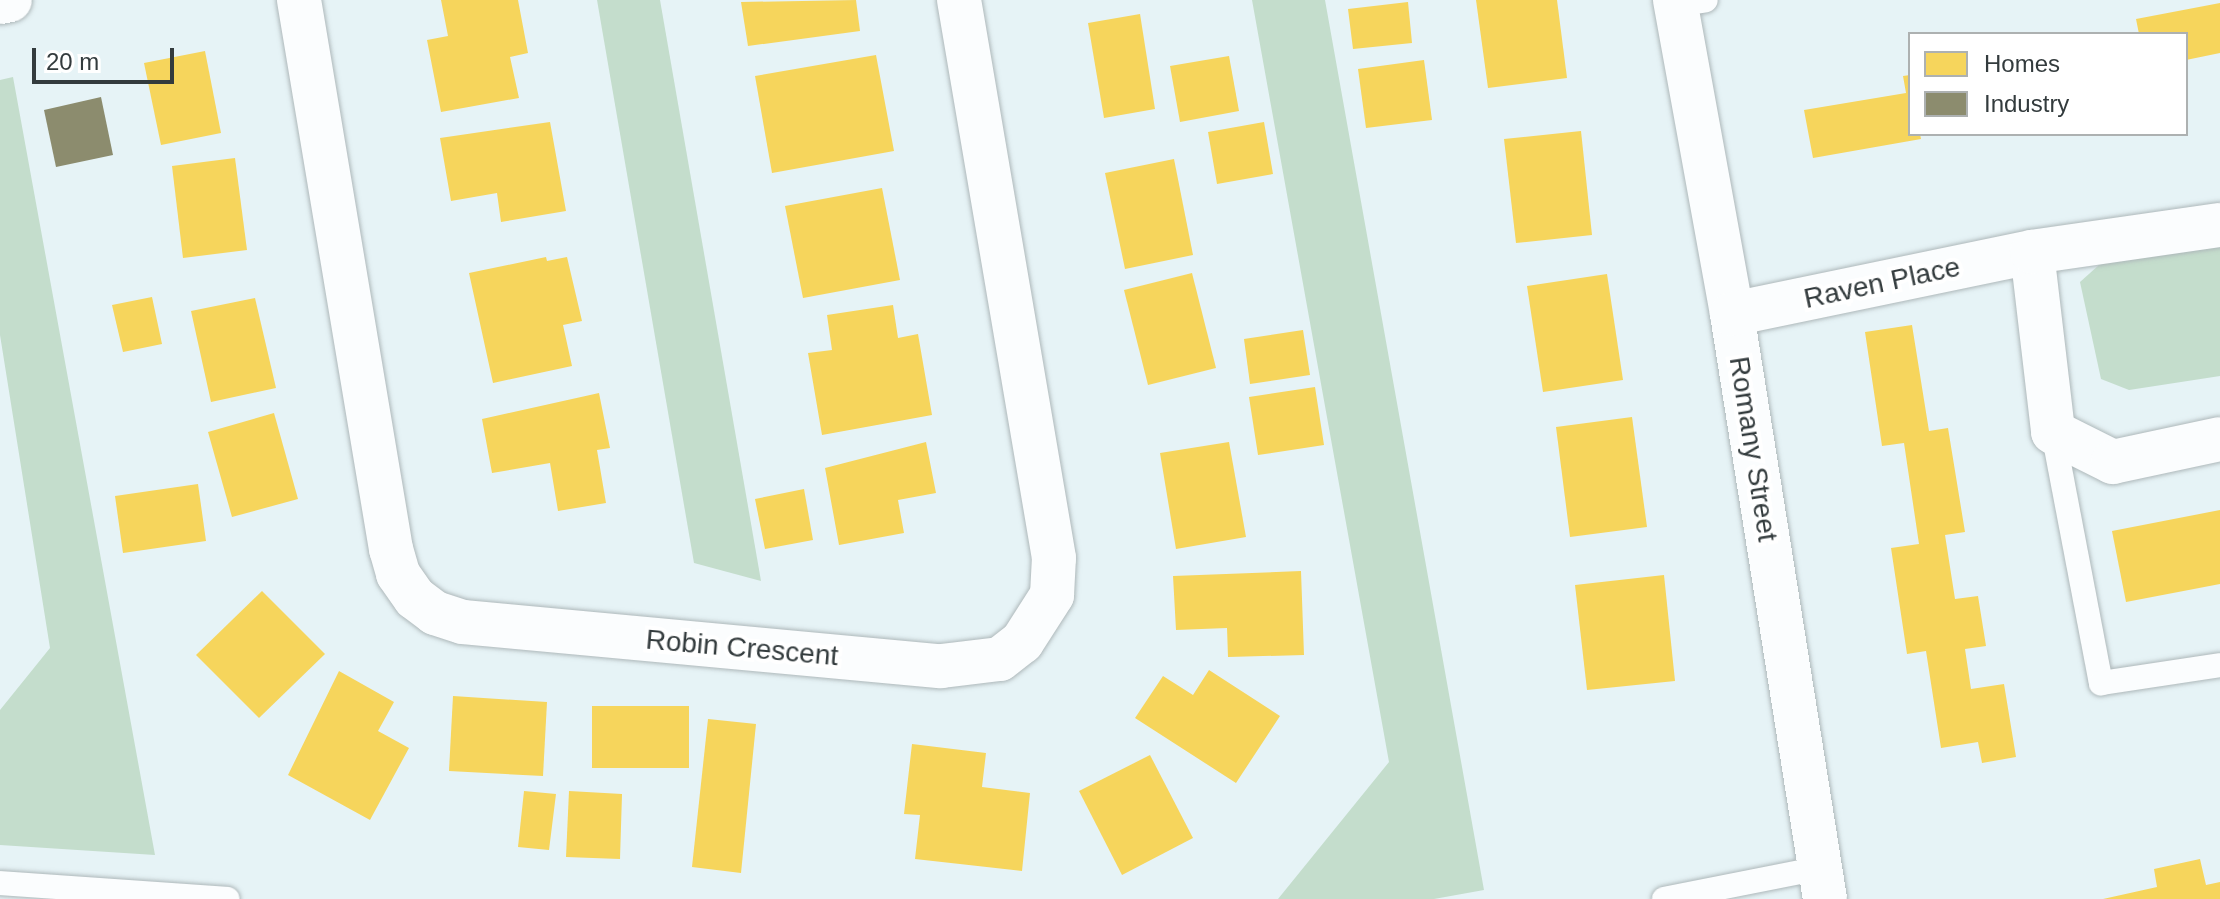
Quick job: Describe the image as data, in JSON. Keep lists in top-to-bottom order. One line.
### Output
{"streets":{"street":["Raven Place","Romany Street","Robin Crescent"]},"crossings":[["Raven Place","Romany Street"]],"legend":["Homes","Industry"],"scale_bar":"20 m"}
